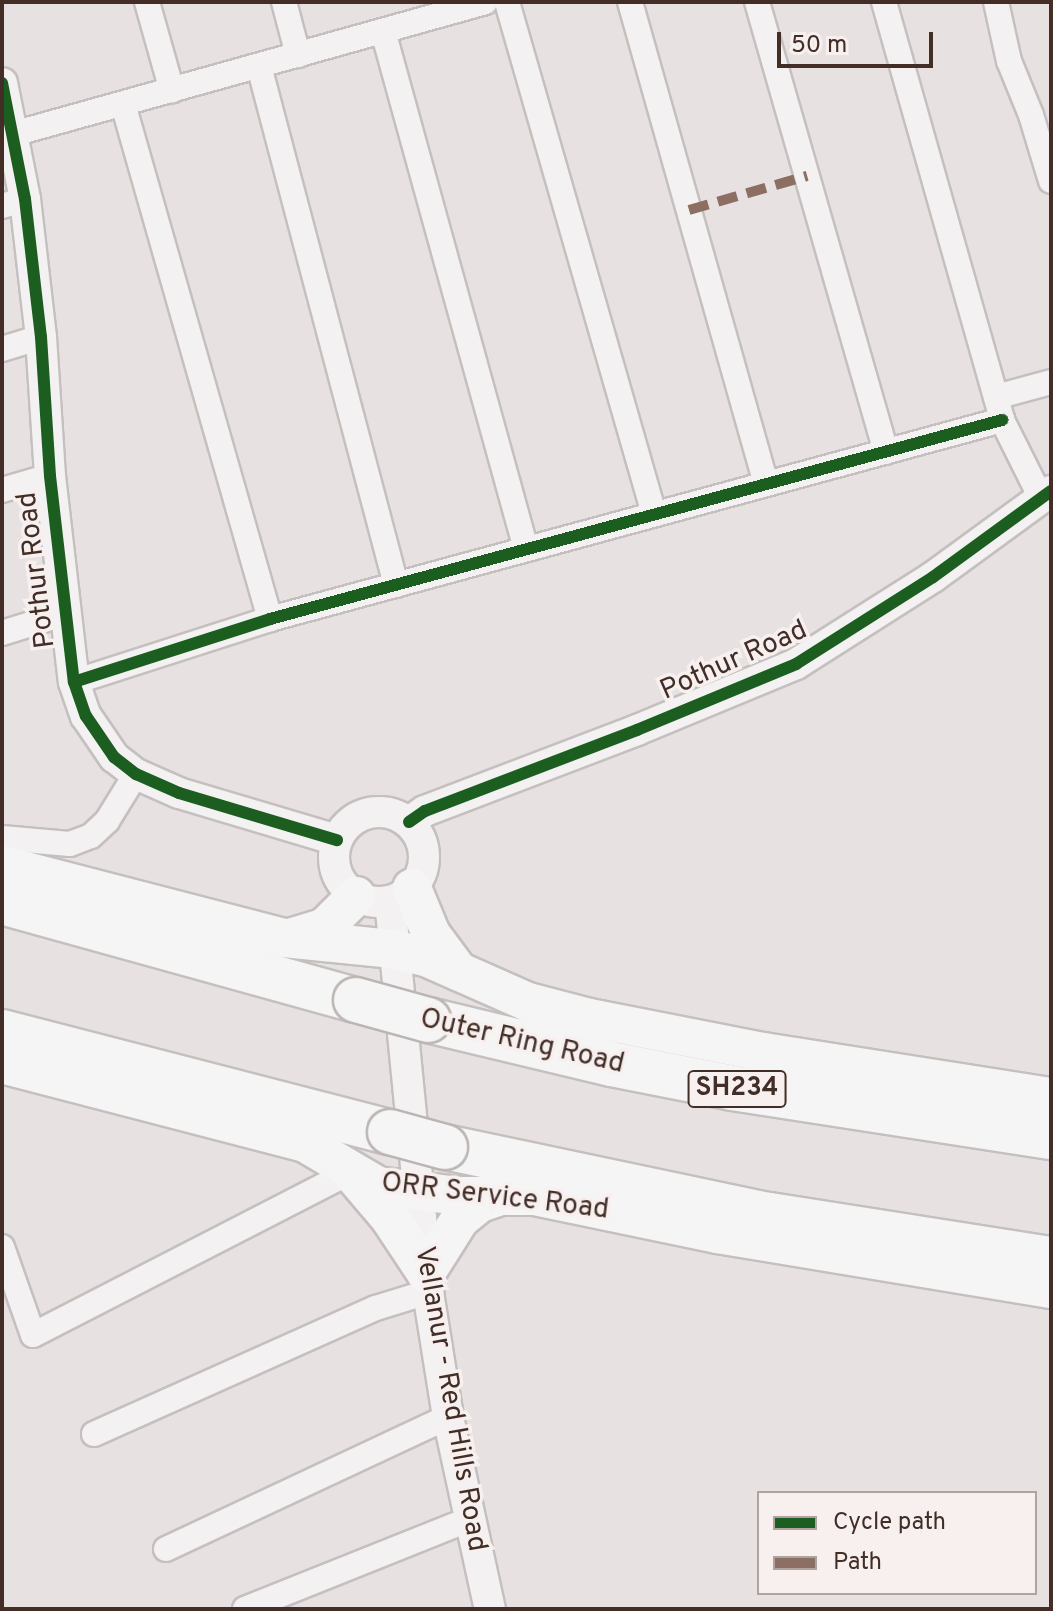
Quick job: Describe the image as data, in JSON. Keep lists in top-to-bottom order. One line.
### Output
{"streets":{"highway":["Outer Ring Road","SH234"],"main road":["ORR Service Road"],"street":["Pothur Road","Vellanur - Red Hills Road"]},"crossings":[["Pothur Road","Vellanur - Red Hills Road"],["ORR Service Road","Vellanur - Red Hills Road"]],"legend":["Cycle path","Path"],"scale_bar":"50 m"}
